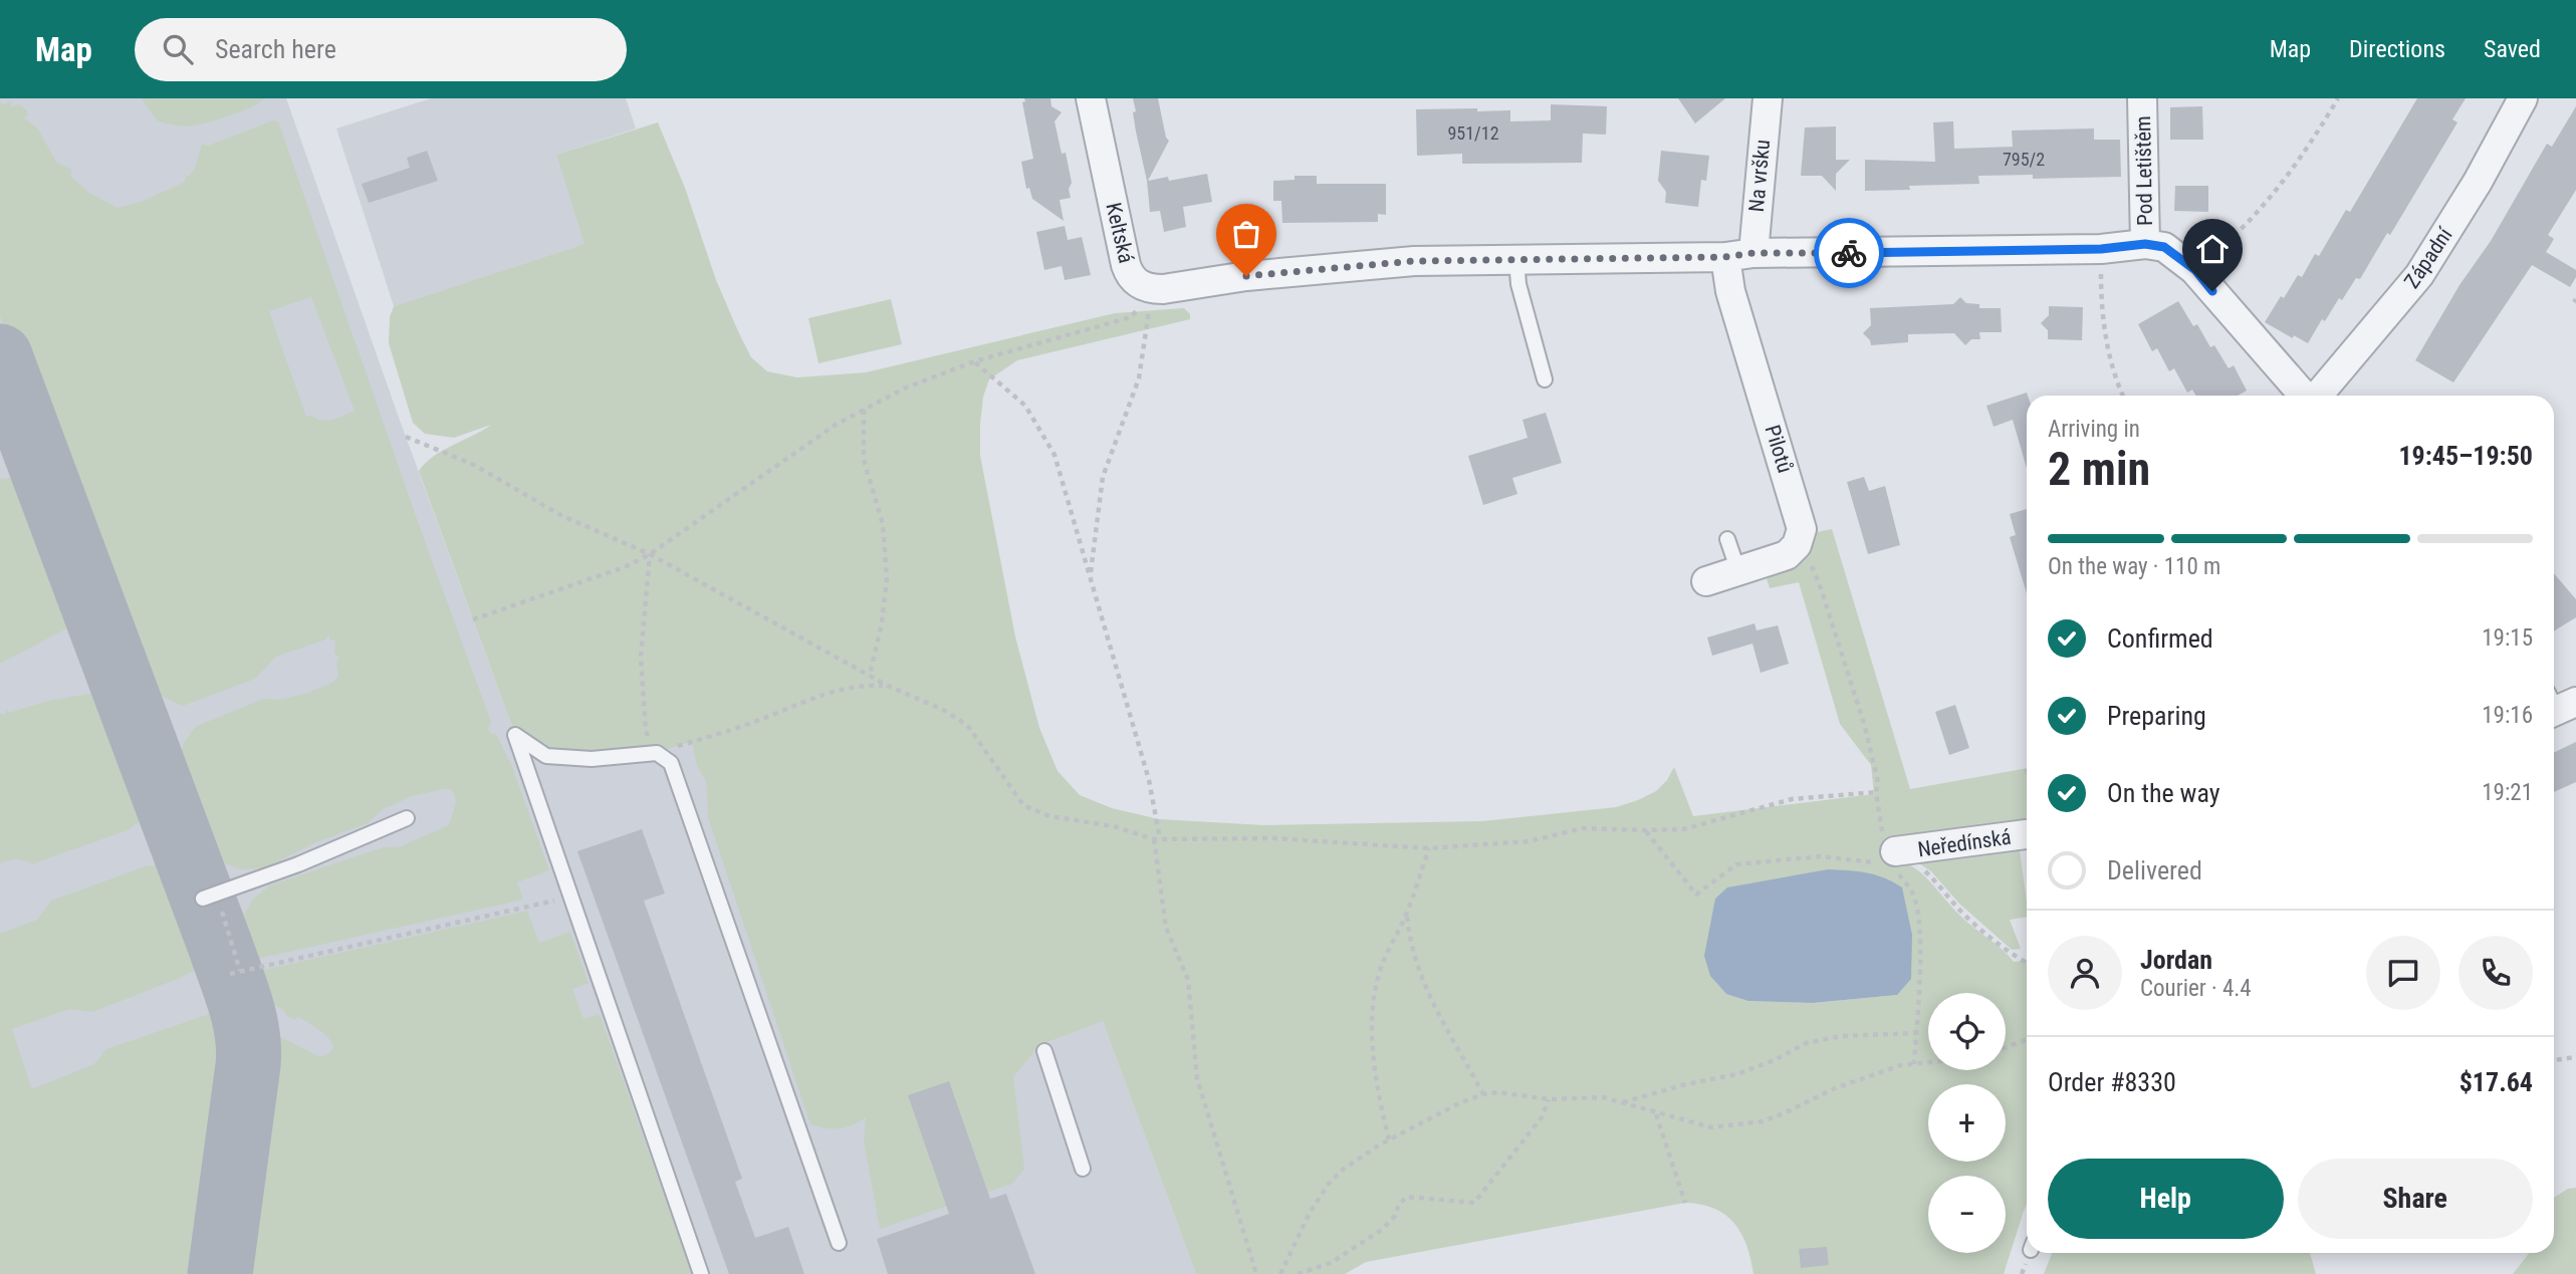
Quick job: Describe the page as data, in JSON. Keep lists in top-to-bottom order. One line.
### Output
{"streets":{"street":["Pod Letištěm","Na vršku","Keltská","Západní","Pilotů","Neředínská"]},"house_numbers":["951/12","795/2"],"page":{"header":"Map","search":"Search here","nav":["Map","Directions","Saved"],"heading":["2 min","Arriving in","19:45–19:50"],"panel":["Jordan","Courier · 4.4","Order #8330","$17.64"],"bar":"On the way · 110 m","list":[["Confirmed","19:15"],["Preparing","19:16"],["On the way","19:21"],"Delivered"],"map_buttons":["+","−"],"buttons":["Help","Share"]}}
